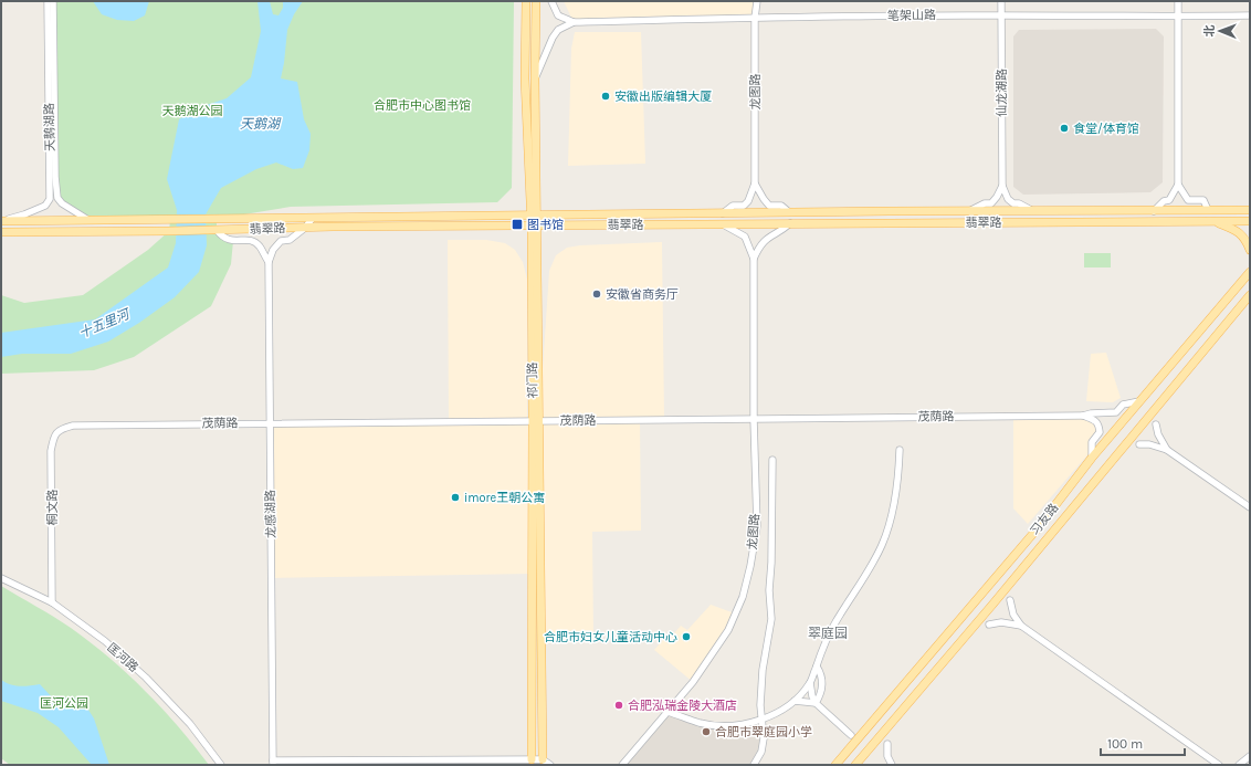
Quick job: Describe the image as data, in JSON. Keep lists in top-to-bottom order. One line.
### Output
{"streets":{"main road":["翡翠路","祁门路","习友路"],"street":["笔架山路","龙图路","仙龙湖路","天鹅湖路","茂荫路","桐文路","龙感湖路","匡河路"]},"crossings":[["笔架山路","龙图路"],["笔架山路","仙龙湖路"],["龙图路","茂荫路"],["天鹅湖路","翡翠路"],["翡翠路","祁门路"],["祁门路","茂荫路"],["茂荫路","桐文路"],["茂荫路","龙感湖路"],["茂荫路","习友路"],["桐文路","匡河路"]],"districts":["翠庭园"],"water":["天鹅湖","十五里河"],"parks":["合肥市中心图书馆","天鹅湖公园","匡河公园"],"places":{"other":["安徽出版编辑大厦","食堂/体育馆","安徽省商务厅","imore王朝公寓","合肥市妇女儿童活动中心","合肥泓瑞金陵大酒店","合肥市翠庭园小学"],"transit":["图书馆"]},"scale_bar":"100 m","north":"left"}
